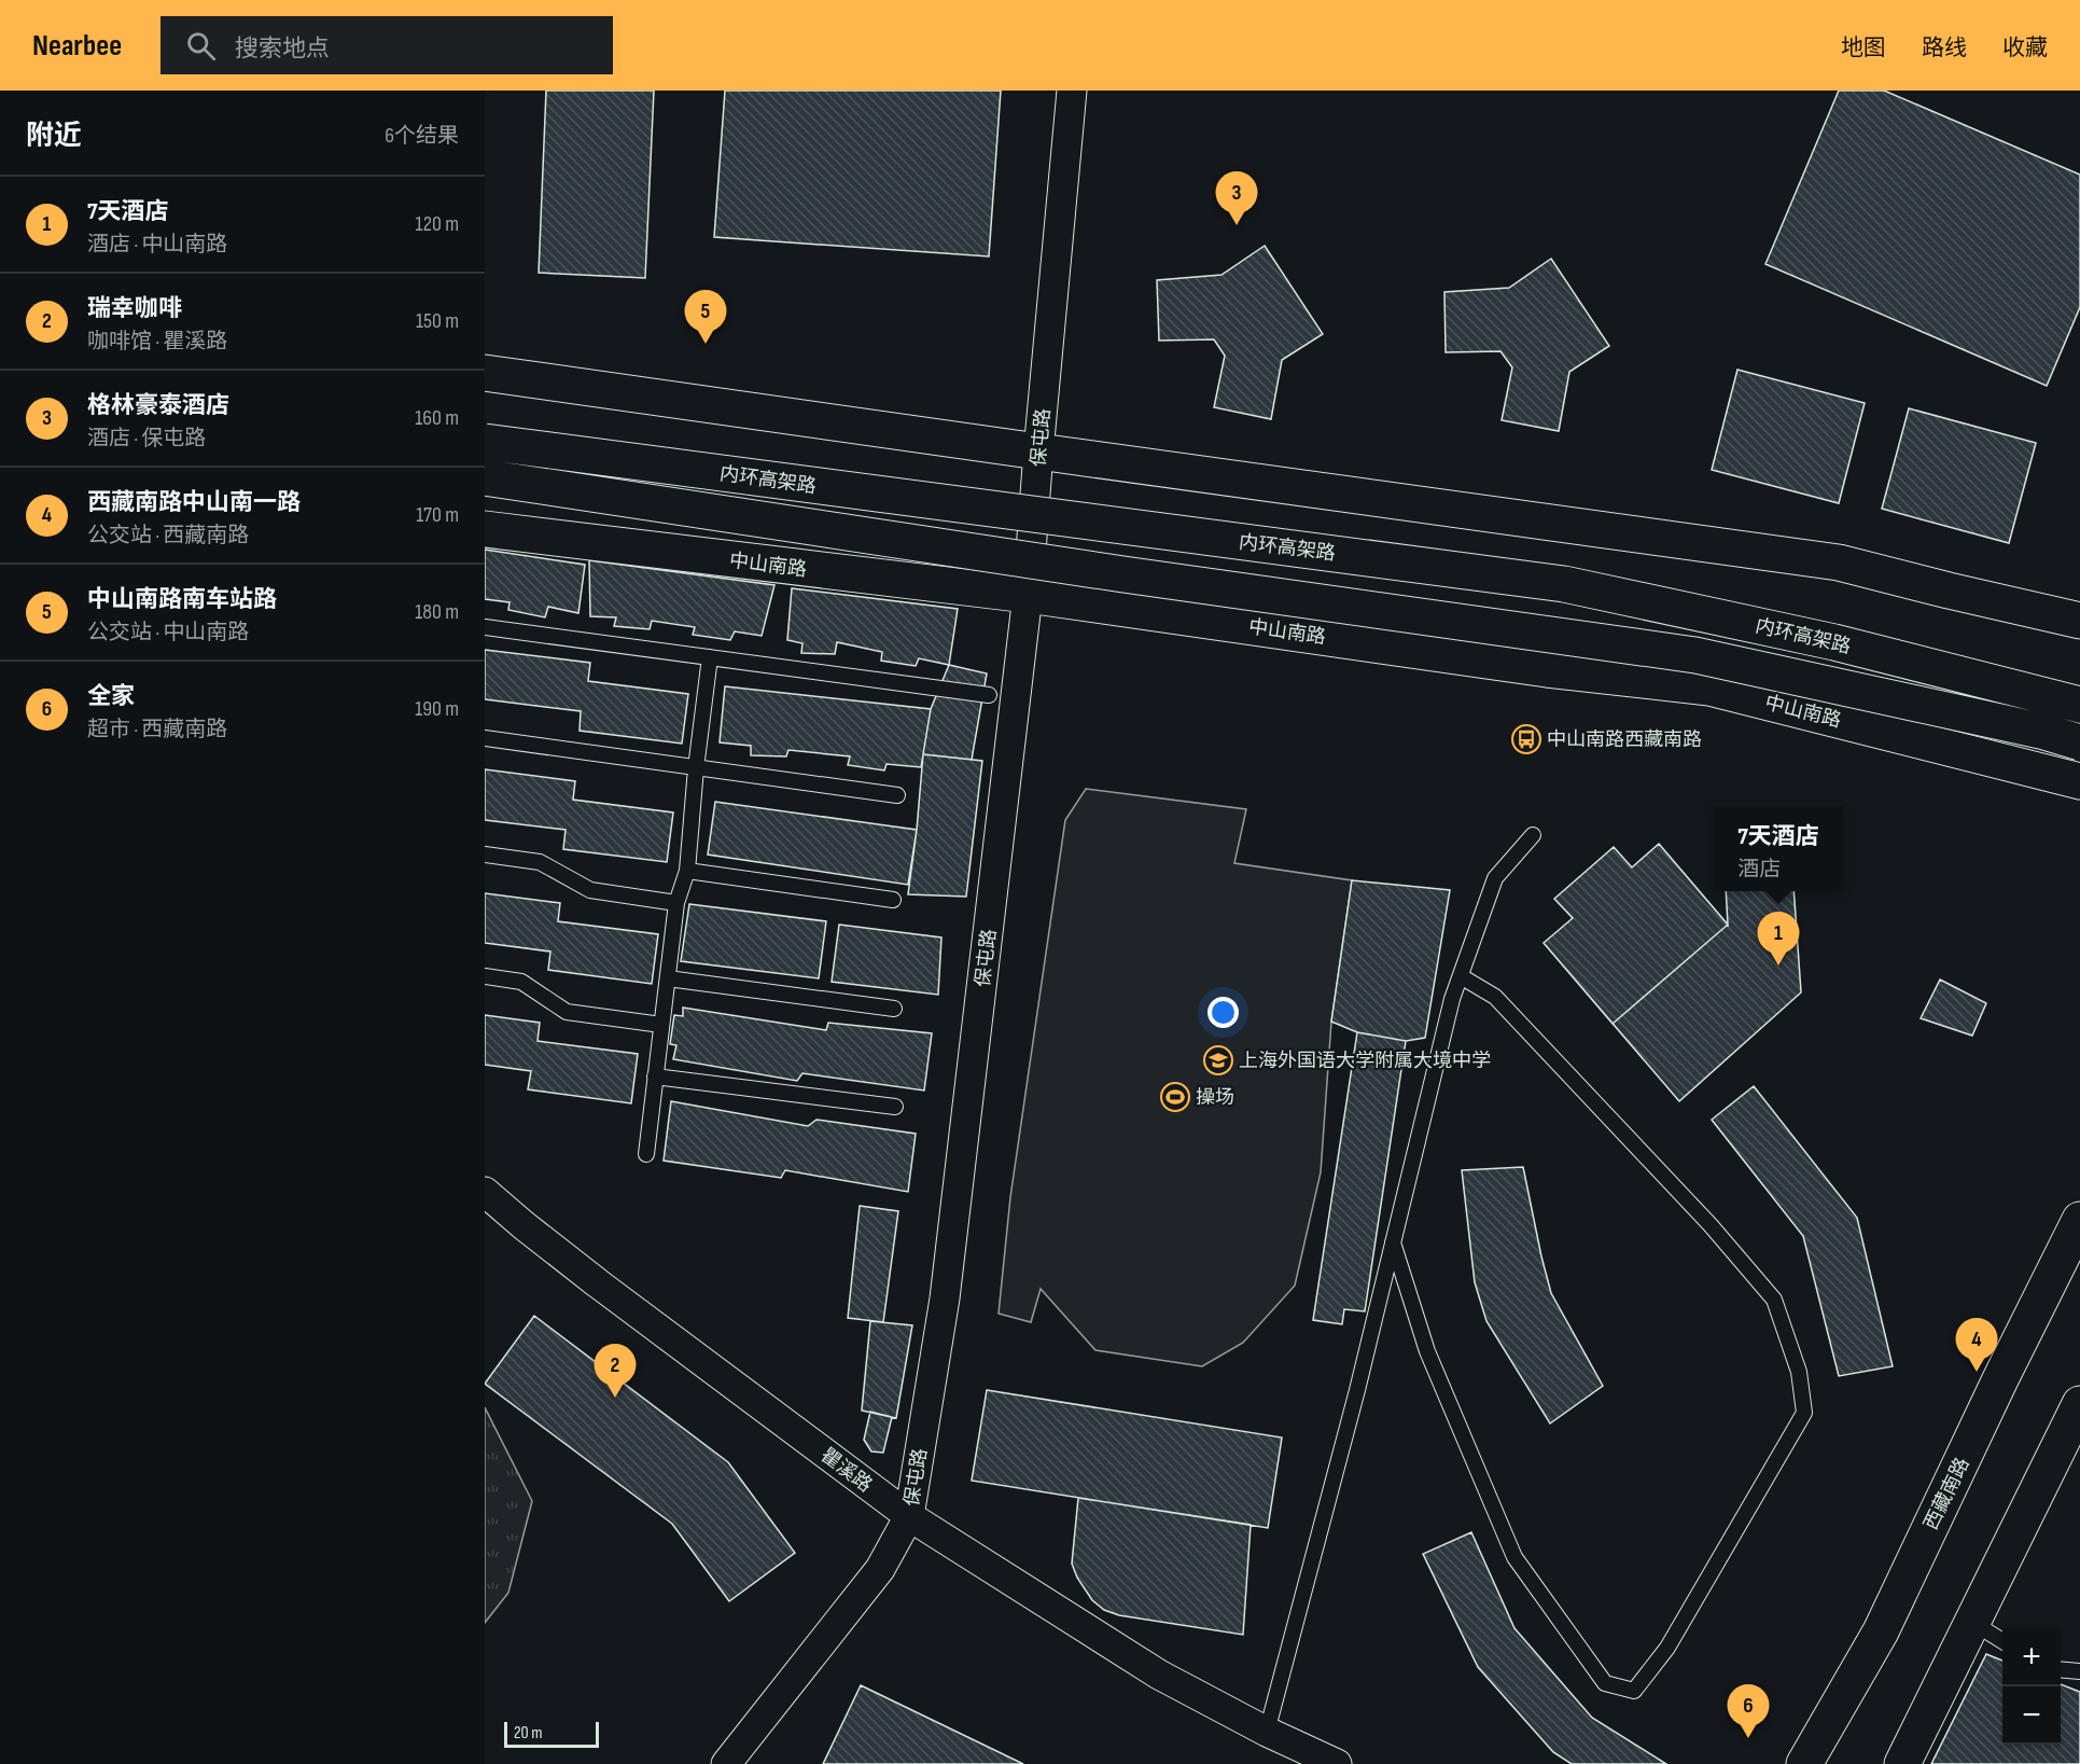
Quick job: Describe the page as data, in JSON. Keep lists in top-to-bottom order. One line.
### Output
{"streets":{"main road":["内环高架路","中山南路","西藏南路"],"street":["保屯路","瞿溪路"]},"crossings":[["保屯路","中山南路"],["保屯路","瞿溪路"]],"places":{"bus stop":["中山南路西藏南路"],"school or university":["上海外国语大学附属大境中学"],"sports":["操场"]},"scale_bar":"20 m","page":{"header":"Nearbee","search":"搜索地点","nav":["地图","路线","收藏"],"heading":["附近","6个结果"],"pins":["3","5","1","4","2","6"],"list":[{"mark":"1","name":"7天酒店","note":"酒店 · 中山南路","value":"120 m"},{"mark":"2","name":"瑞幸咖啡","note":"咖啡馆 · 瞿溪路","value":"150 m"},{"mark":"3","name":"格林豪泰酒店","note":"酒店 · 保屯路","value":"160 m"},{"mark":"4","name":"西藏南路中山南一路","note":"公交站 · 西藏南路","value":"170 m"},{"mark":"5","name":"中山南路南车站路","note":"公交站 · 中山南路","value":"180 m"},{"mark":"6","name":"全家","note":"超市 · 西藏南路","value":"190 m"}],"popup":["7天酒店","酒店"],"map_buttons":["+","−"],"scale":"20 m"}}
